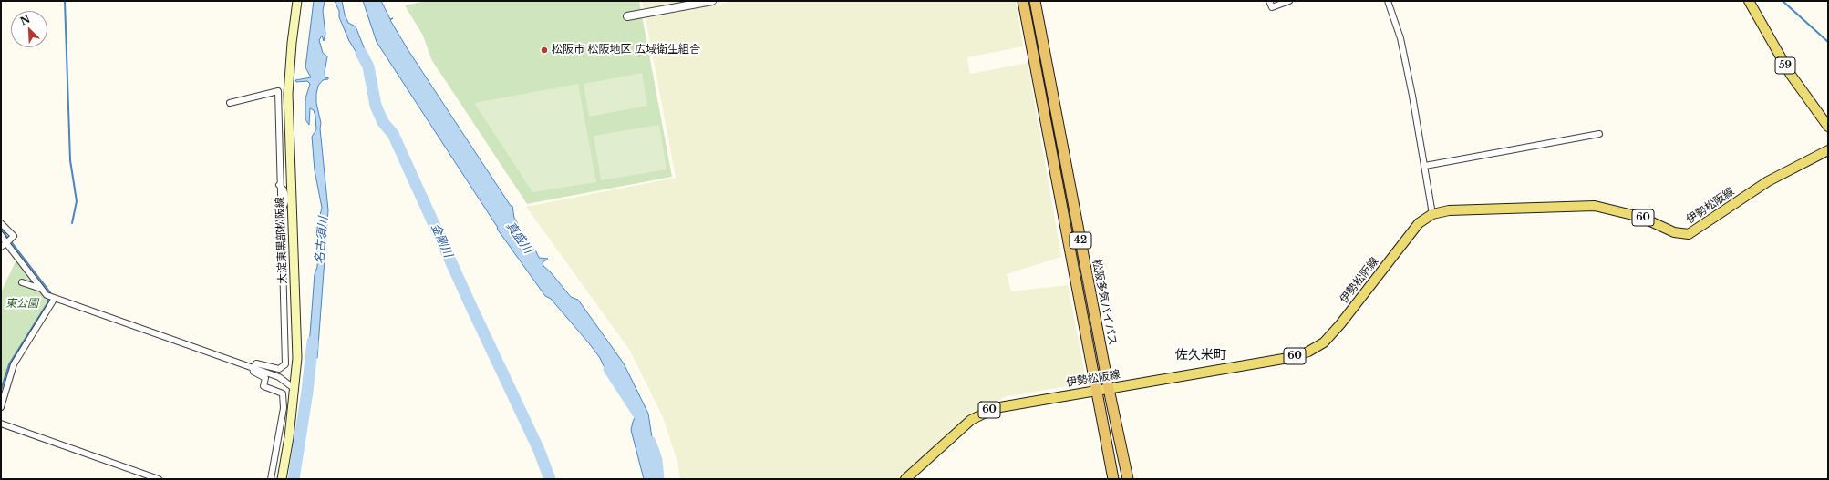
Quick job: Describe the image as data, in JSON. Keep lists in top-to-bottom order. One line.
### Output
{"streets":{"highway":["42","松阪多気バイパス"],"main road":["59","伊勢松阪線","60","大淀東黒部松阪線"]},"crossings":[["伊勢松阪線","42"],["伊勢松阪線","松阪多気バイパス"]],"districts":["佐久米町"],"water":["真盛川","名古須川","金剛川"],"parks":["東公園"],"places":["松阪市 松阪地区 広域衛生組合"],"north":"top left"}
